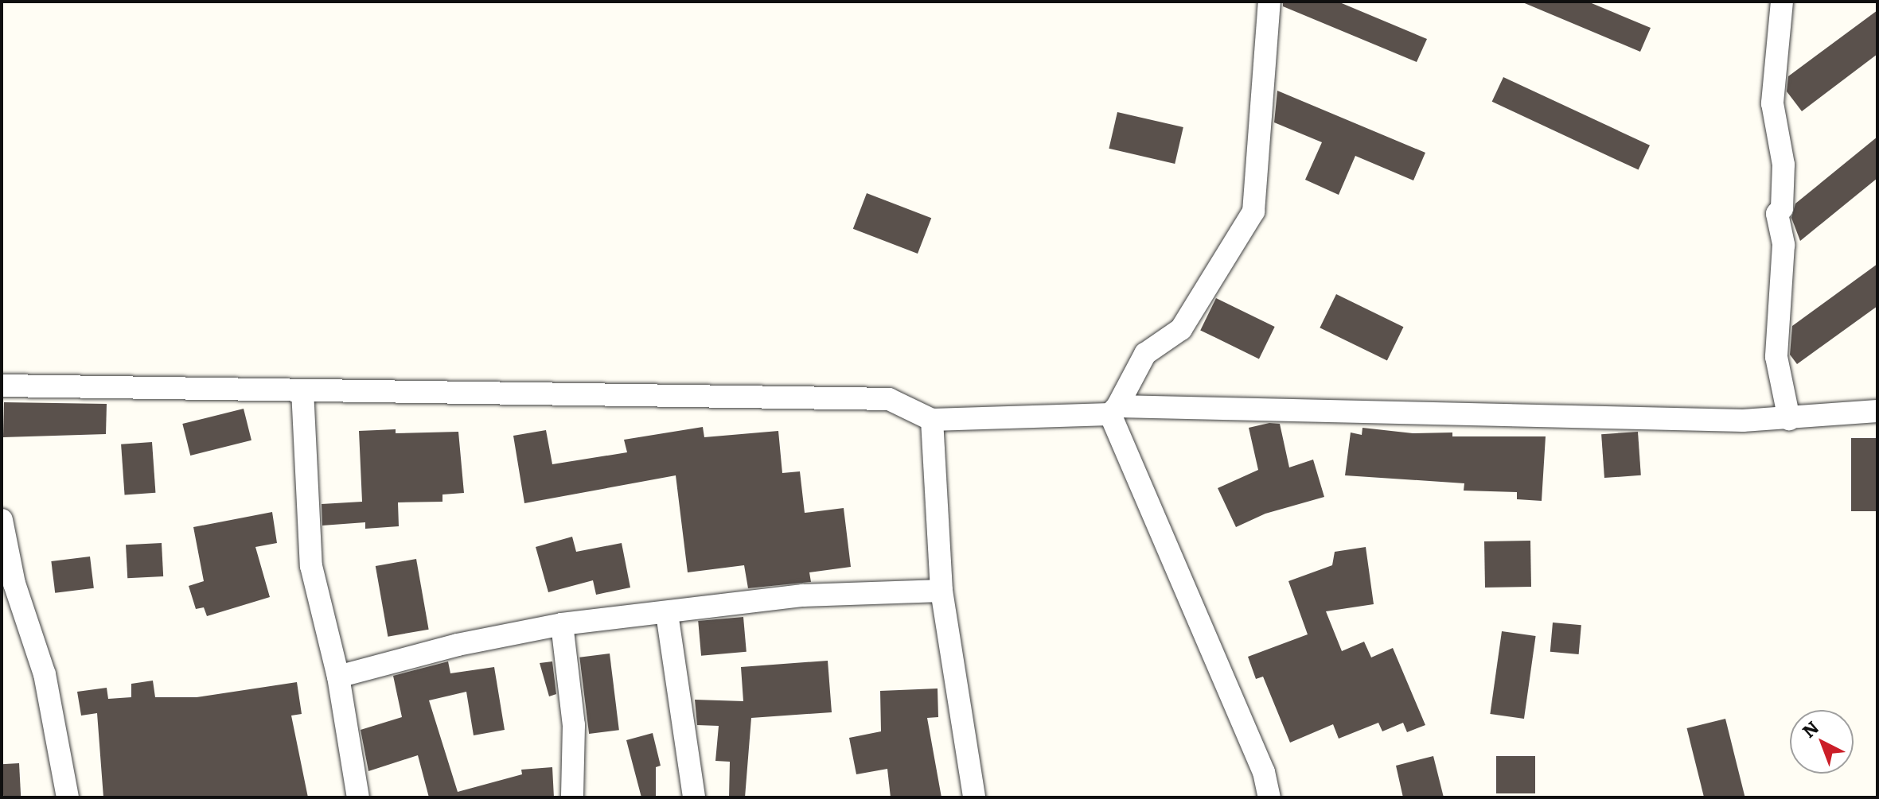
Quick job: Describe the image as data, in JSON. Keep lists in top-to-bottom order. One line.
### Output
{"north":"top left"}
